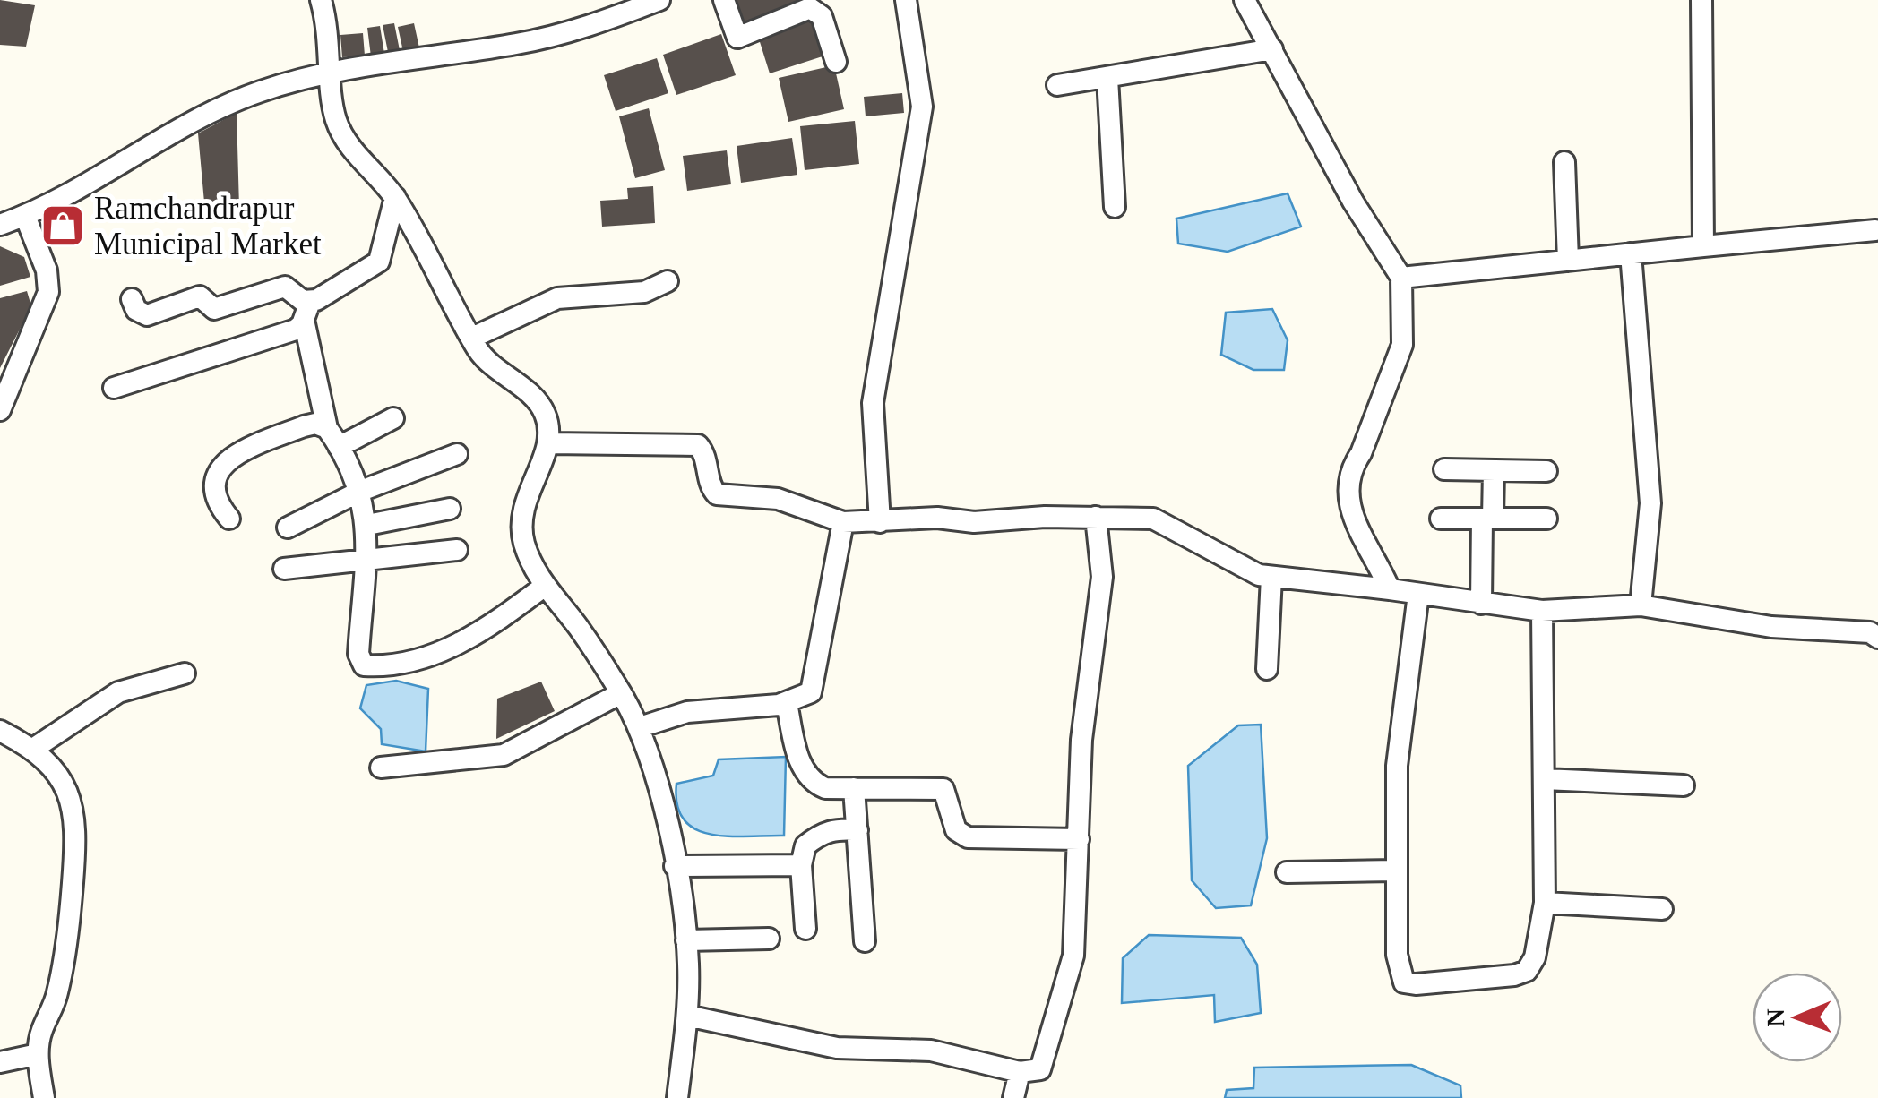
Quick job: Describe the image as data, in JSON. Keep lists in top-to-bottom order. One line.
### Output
{"places":{"shop":["Ramchandrapur Municipal Market"]},"north":"left"}
